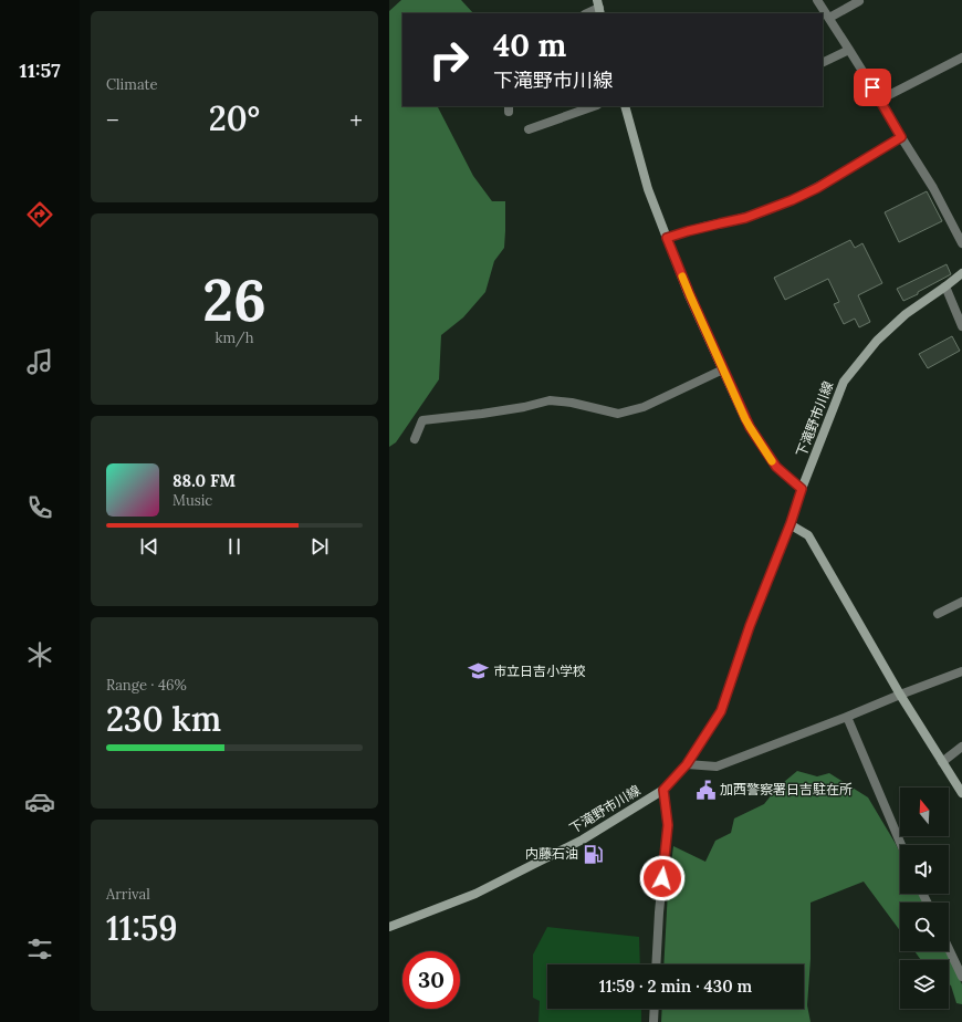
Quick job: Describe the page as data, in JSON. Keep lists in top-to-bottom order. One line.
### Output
{"streets":{"main road":["下滝野市川線"]},"places":{"school or university":["市立日吉小学校"],"public building":["加西警察署日吉駐在所"],"fuel station":["内藤石油"]},"north":"top","page":{"tabs":"11:57","tile":["Climate",["26","km/h"],["Range · 46%","230 km"],["Arrival","11:59"]],"turn":["40 m","下滝野市川線"],"heat":["−","20°","+"],"song":["88.0 FM","Music"],"limit":"30","trip":"11:59 · 2 min · 430 m"}}
